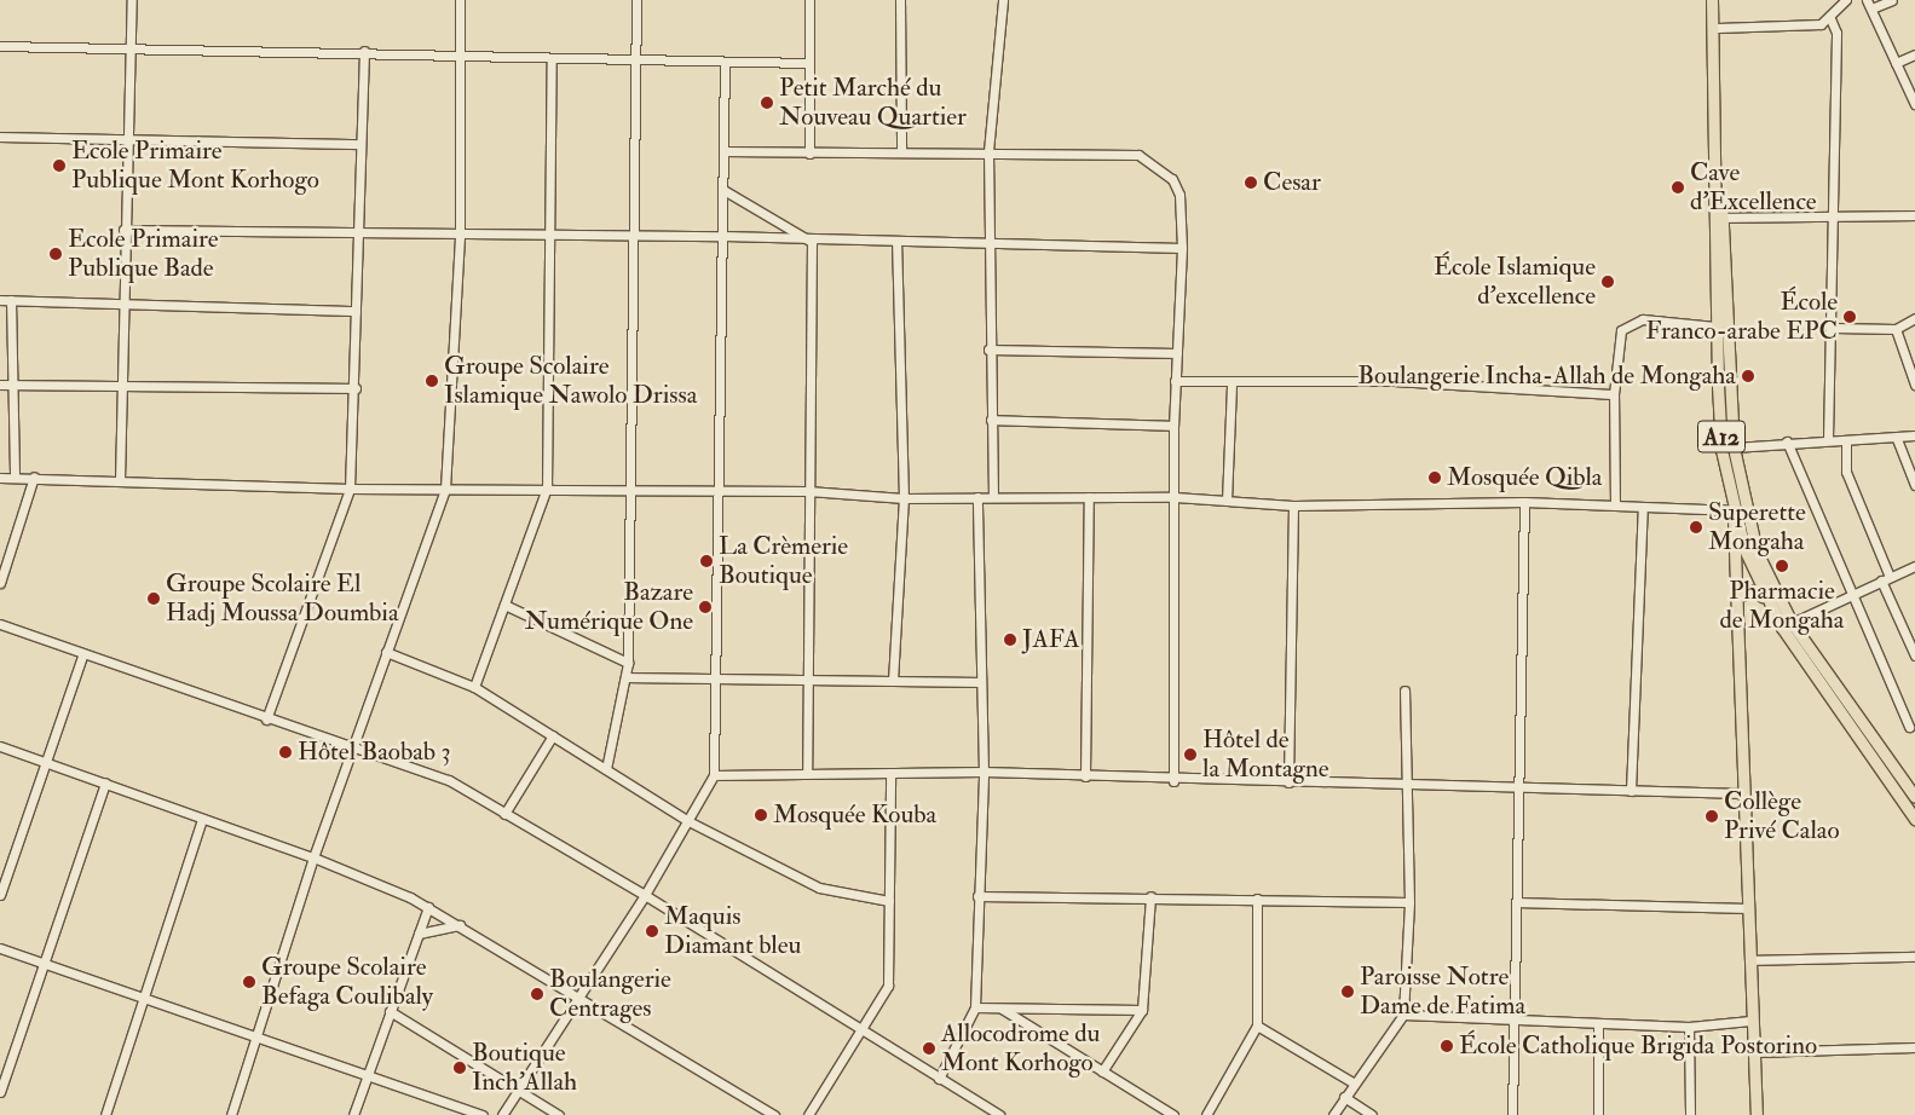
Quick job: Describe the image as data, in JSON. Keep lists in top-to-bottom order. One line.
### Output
{"streets":{"main road":["A12"]},"places":["Petit Marché du Nouveau Quartier","Ecole Primaire Publique Mont Korhogo","Cesar","Cave d'Excellence","Ecole Primaire Publique Bade","École Islamique d'excellence","École Franco-arabe EPC","Boulangerie Incha-Allah de Mongaha","Groupe Scolaire Islamique Nawolo Drissa","Mosquée Qibla","Superette Mongaha","La Crèmerie Boutique","Pharmacie de Mongaha","Groupe Scolaire El Hadj Moussa Doumbia","Bazare Numérique One","JAFA","Hôtel Baobab 3","Hôtel de la Montagne","Mosquée Kouba","Collège Privé Calao","Maquis Diamant bleu","Groupe Scolaire Befaga Coulibaly","Paroisse Notre Dame de Fatima","Boulangerie Centrages","École Catholique Brigida Postorino","Allocodrome du Mont Korhogo","Boutique Inch'Allah"]}
